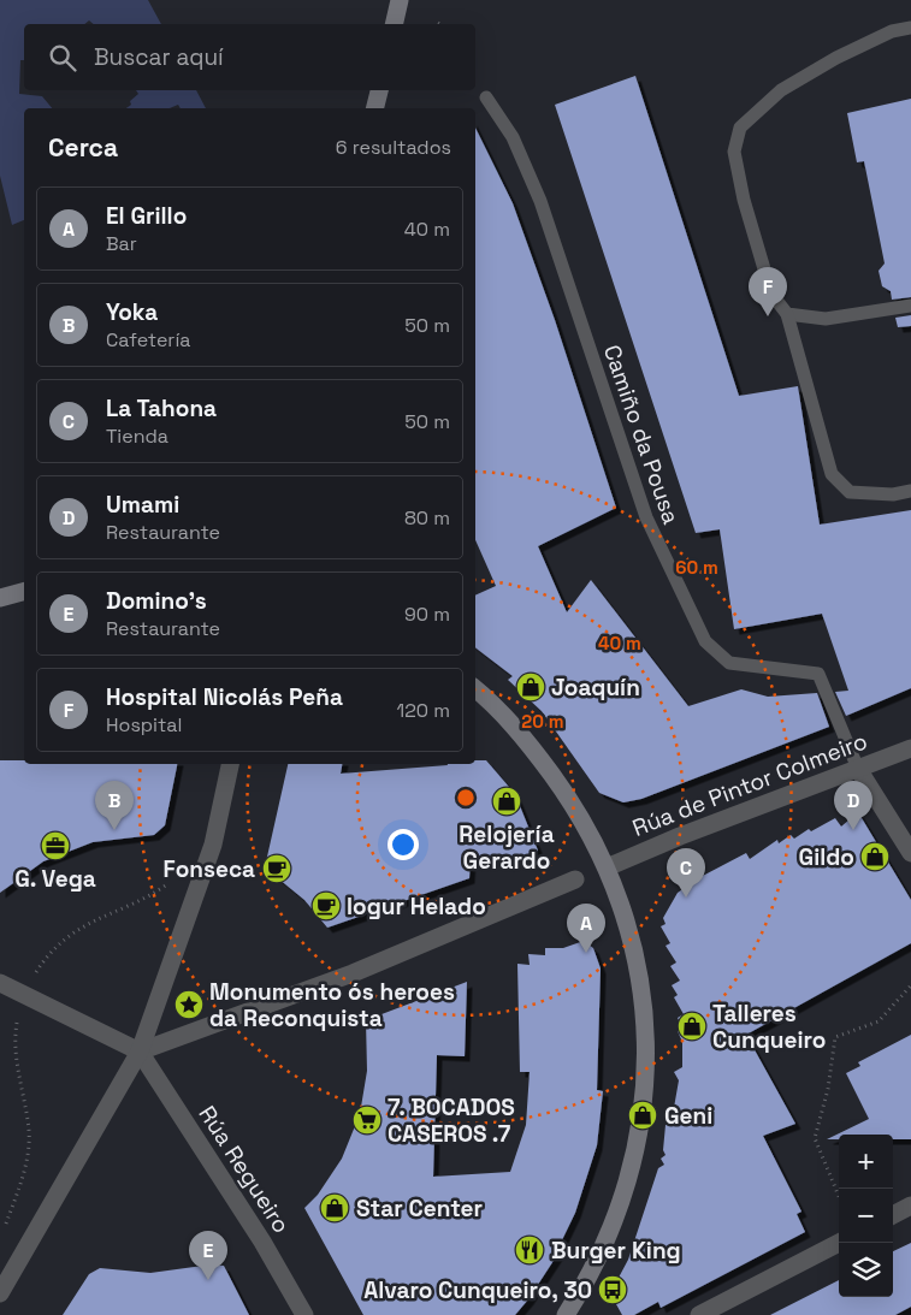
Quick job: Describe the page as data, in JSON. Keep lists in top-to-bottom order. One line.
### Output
{"streets":{"street":["Rúa de Pintor Colmeiro","Rúa Regueiro"],"lane":["Camiño da Pousa"]},"crossings":[["Camiño da Pousa","Rúa de Pintor Colmeiro"]],"places":{"shop":["Joaquín","Relojería Gerardo","Gildo","Talleres Cunqueiro","Geni","Star Center"],"office":["G. Vega"],"cafe":["Fonseca","Iogur Helado"],"place":["Monumento ós heroes da Reconquista"],"supermarket":["7. BOCADOS CASEROS .7"],"restaurant":["Burger King"],"bus stop":["Alvaro Cunqueiro, 30"]},"page":{"search":"Buscar aquí","heading":["Cerca","6 resultados"],"list":[{"mark":"A","name":"El Grillo","note":"Bar","value":"40 m"},{"mark":"B","name":"Yoka","note":"Cafetería","value":"50 m"},{"mark":"C","name":"La Tahona","note":"Tienda","value":"50 m"},{"mark":"D","name":"Umami","note":"Restaurante","value":"80 m"},{"mark":"E","name":"Domino's","note":"Restaurante","value":"90 m"},{"mark":"F","name":"Hospital Nicolás Peña","note":"Hospital","value":"120 m"}],"pins":["F","B","D","C","A","E"],"map_buttons":["+","−"]},"rings":["60 m","40 m","20 m"]}
